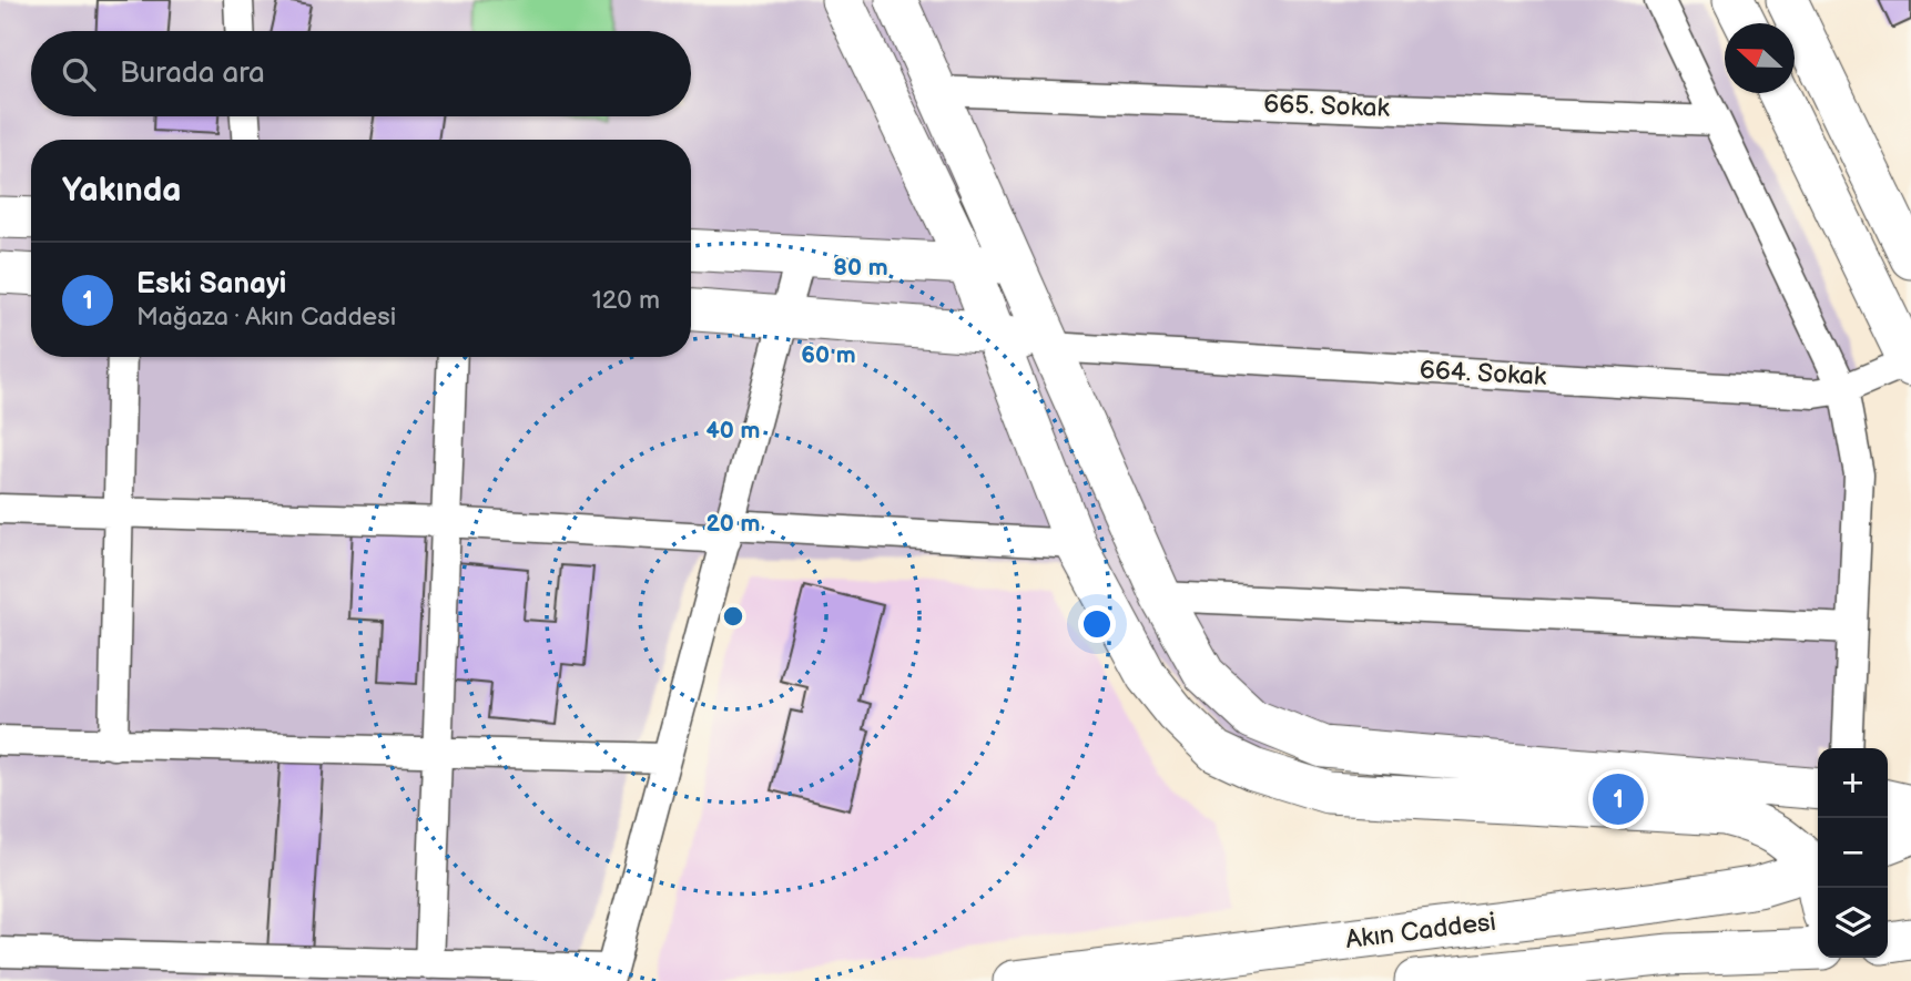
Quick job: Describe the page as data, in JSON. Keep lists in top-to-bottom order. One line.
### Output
{"streets":{"street":["665. Sokak","664. Sokak","Akın Caddesi"]},"north":"left","page":{"search":"Burada ara","heading":"Yakında","list":[{"mark":"1","name":"Eski Sanayi","note":"Mağaza · Akın Caddesi","value":"120 m"}],"map_buttons":["+","−"],"pins":"1"},"rings":["80 m","60 m","40 m","20 m"]}
